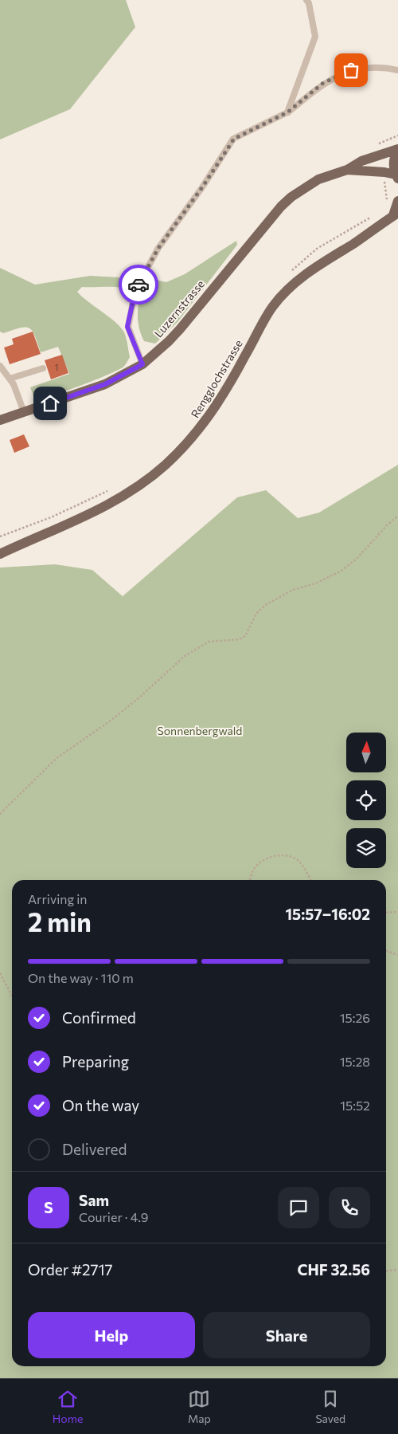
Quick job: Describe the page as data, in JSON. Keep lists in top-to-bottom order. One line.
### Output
{"streets":{"main road":["Luzernstrasse","Rengglochstrasse"]},"parks":["Sonnenbergwald"],"house_numbers":["1"],"north":"top","page":{"heading":["2 min","Arriving in","15:57–16:02"],"panel":["Sam","Courier · 4.9","Order #2717","CHF 32.56"],"bar":"On the way · 110 m","list":[["Confirmed","15:26"],["Preparing","15:28"],["On the way","15:52"],"Delivered"],"round":"S","buttons":["Help","Share"],"tabs":["Home","Map","Saved"]}}
